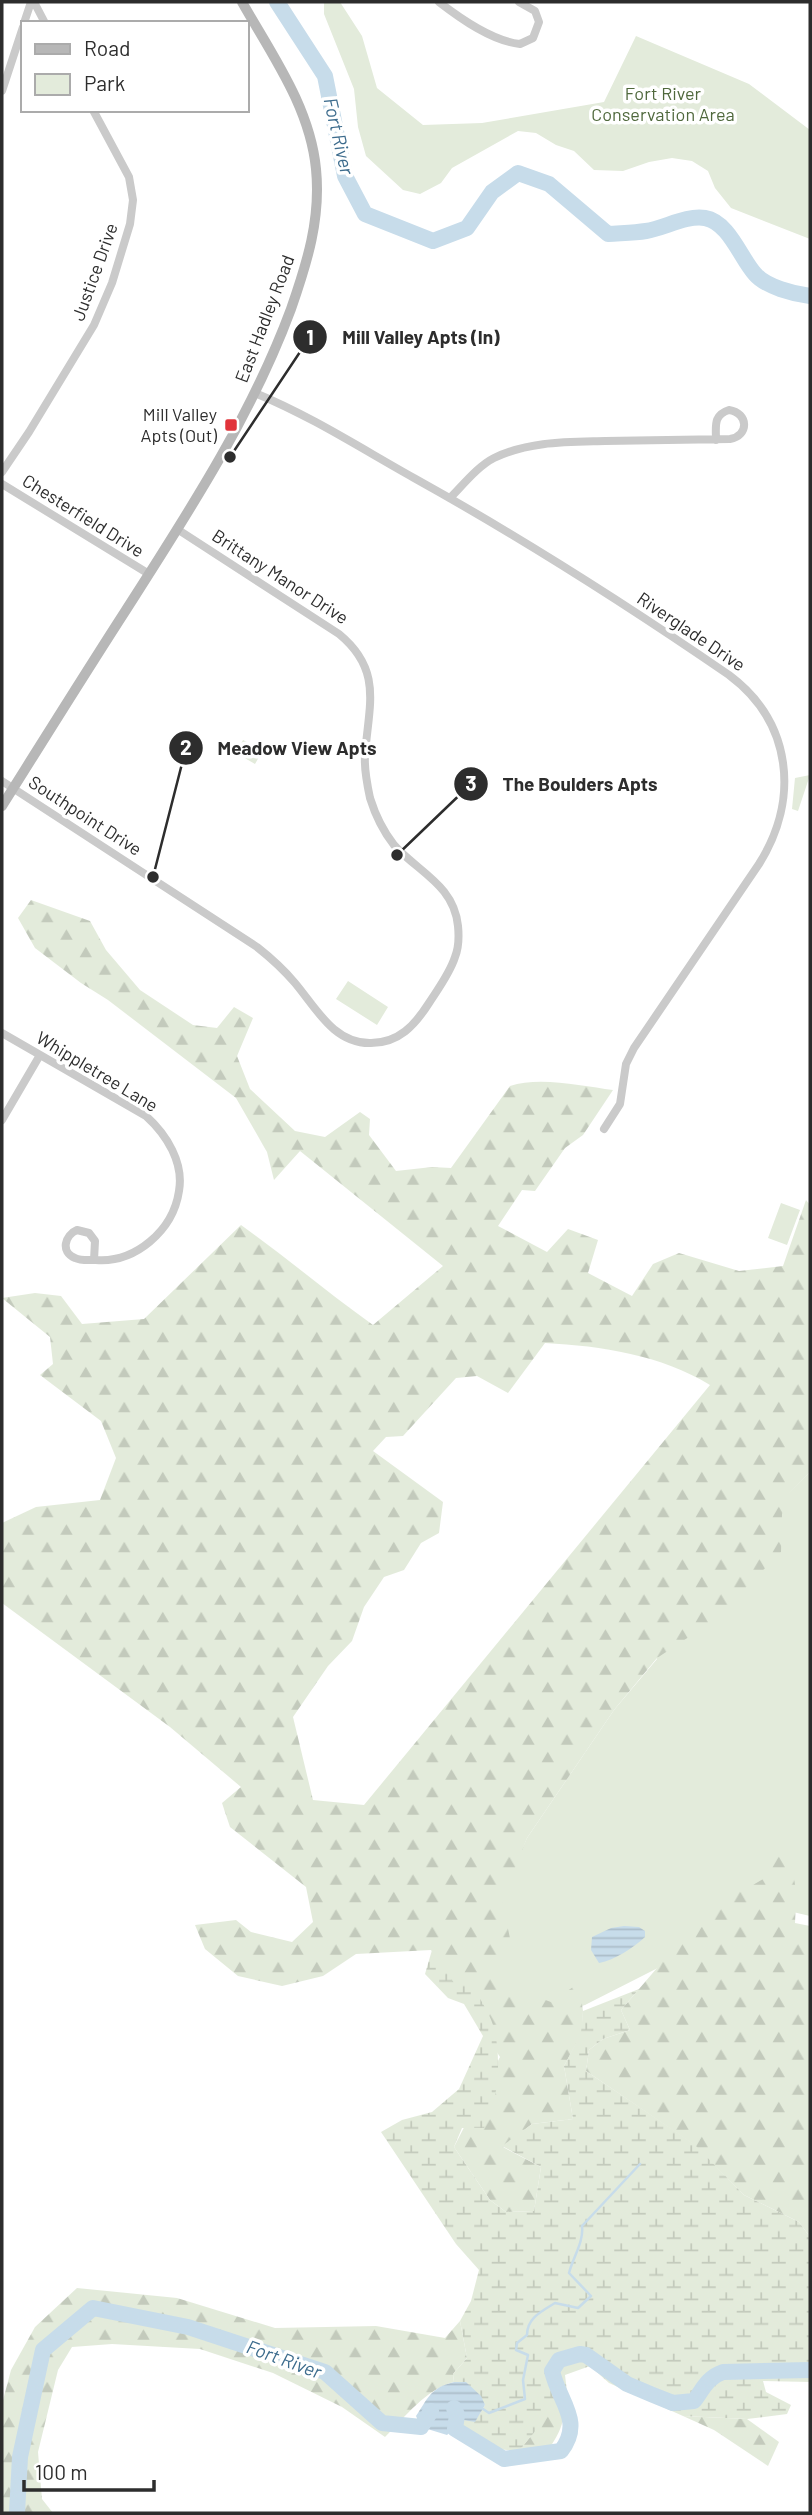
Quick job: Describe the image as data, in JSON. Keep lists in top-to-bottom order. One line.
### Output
{"streets":{"street":["Justice Drive","East Hadley Road","Chesterfield Drive","Brittany Manor Drive","Riverglade Drive","Southpoint Drive","Whippletree Lane"]},"crossings":[["East Hadley Road","Chesterfield Drive"],["East Hadley Road","Brittany Manor Drive"],["East Hadley Road","Riverglade Drive"],["East Hadley Road","Southpoint Drive"],["Brittany Manor Drive","Southpoint Drive"]],"water":["Fort River"],"parks":["Fort River Conservation Area"],"places":{"transit":["Mill Valley Apts (Out)"],"other":["Mill Valley Apts (In)","The Boulders Apts","Meadow View Apts"]},"legend":["Road","Park"],"scale_bar":"100 m"}
